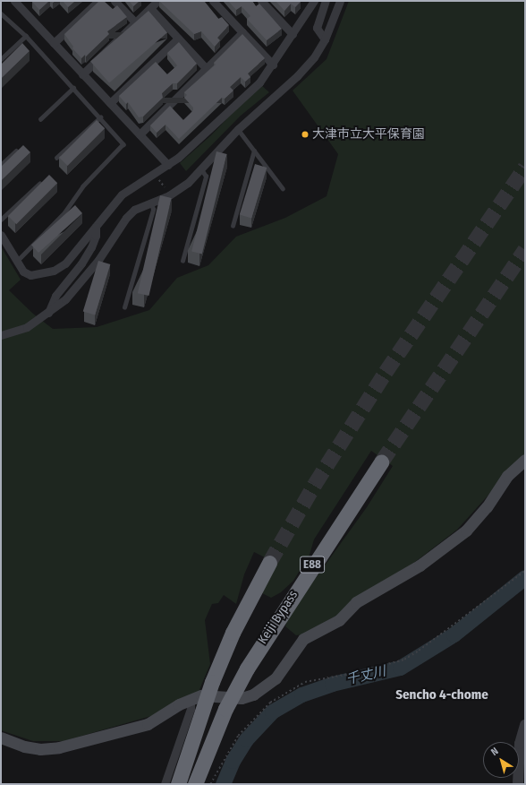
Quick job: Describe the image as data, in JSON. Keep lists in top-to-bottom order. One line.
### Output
{"streets":{"highway":["E88","Keiji Bypass"]},"districts":["Sencho 4-chome"],"water":["千丈川"],"places":["大津市立大平保育園"],"north":"top left"}
